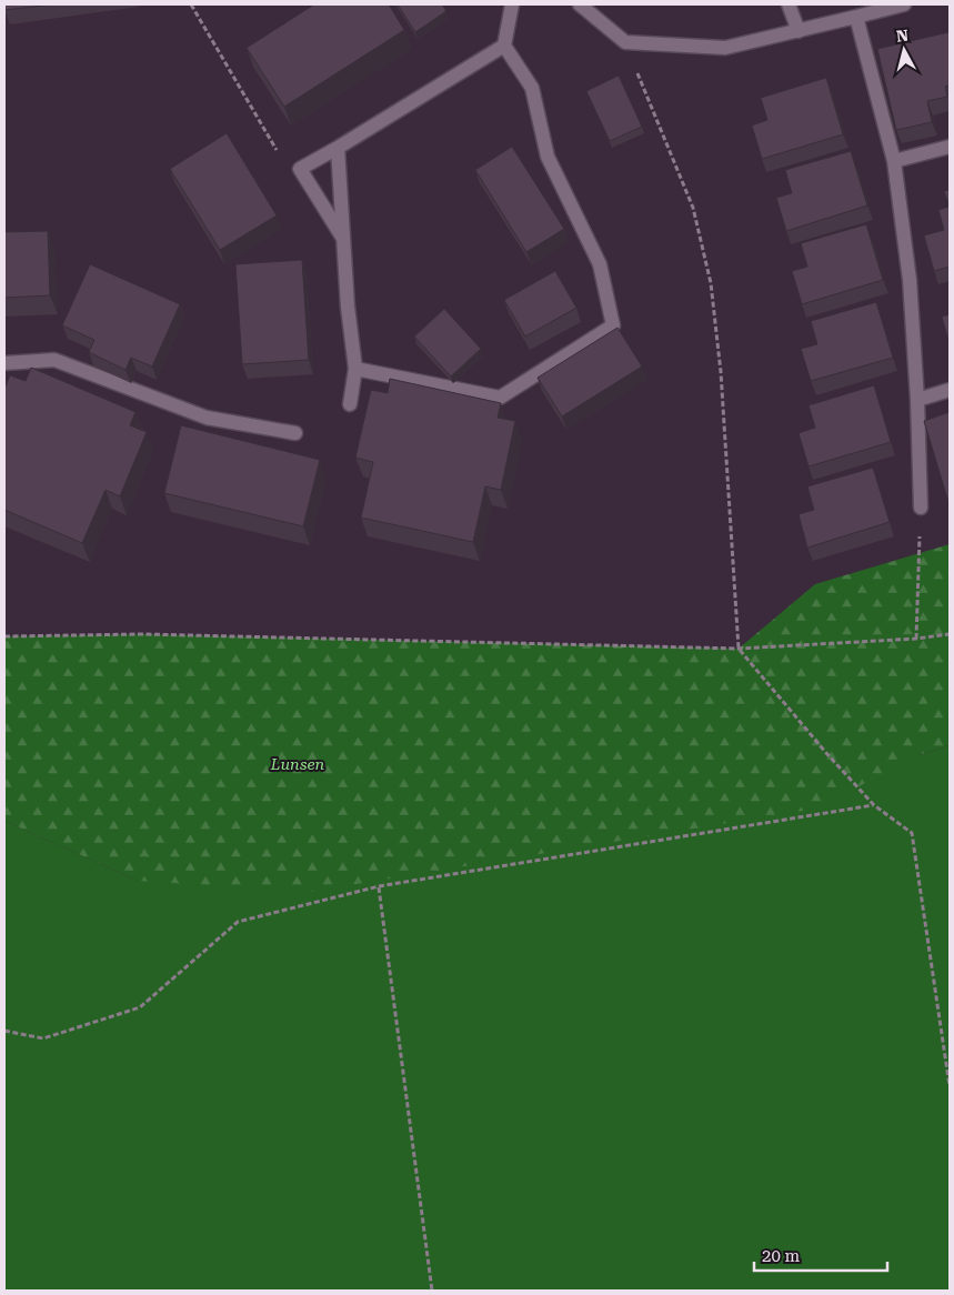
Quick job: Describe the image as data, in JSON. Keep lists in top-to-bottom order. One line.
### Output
{"parks":["Lunsen"],"scale_bar":"20 m","north":"top"}
